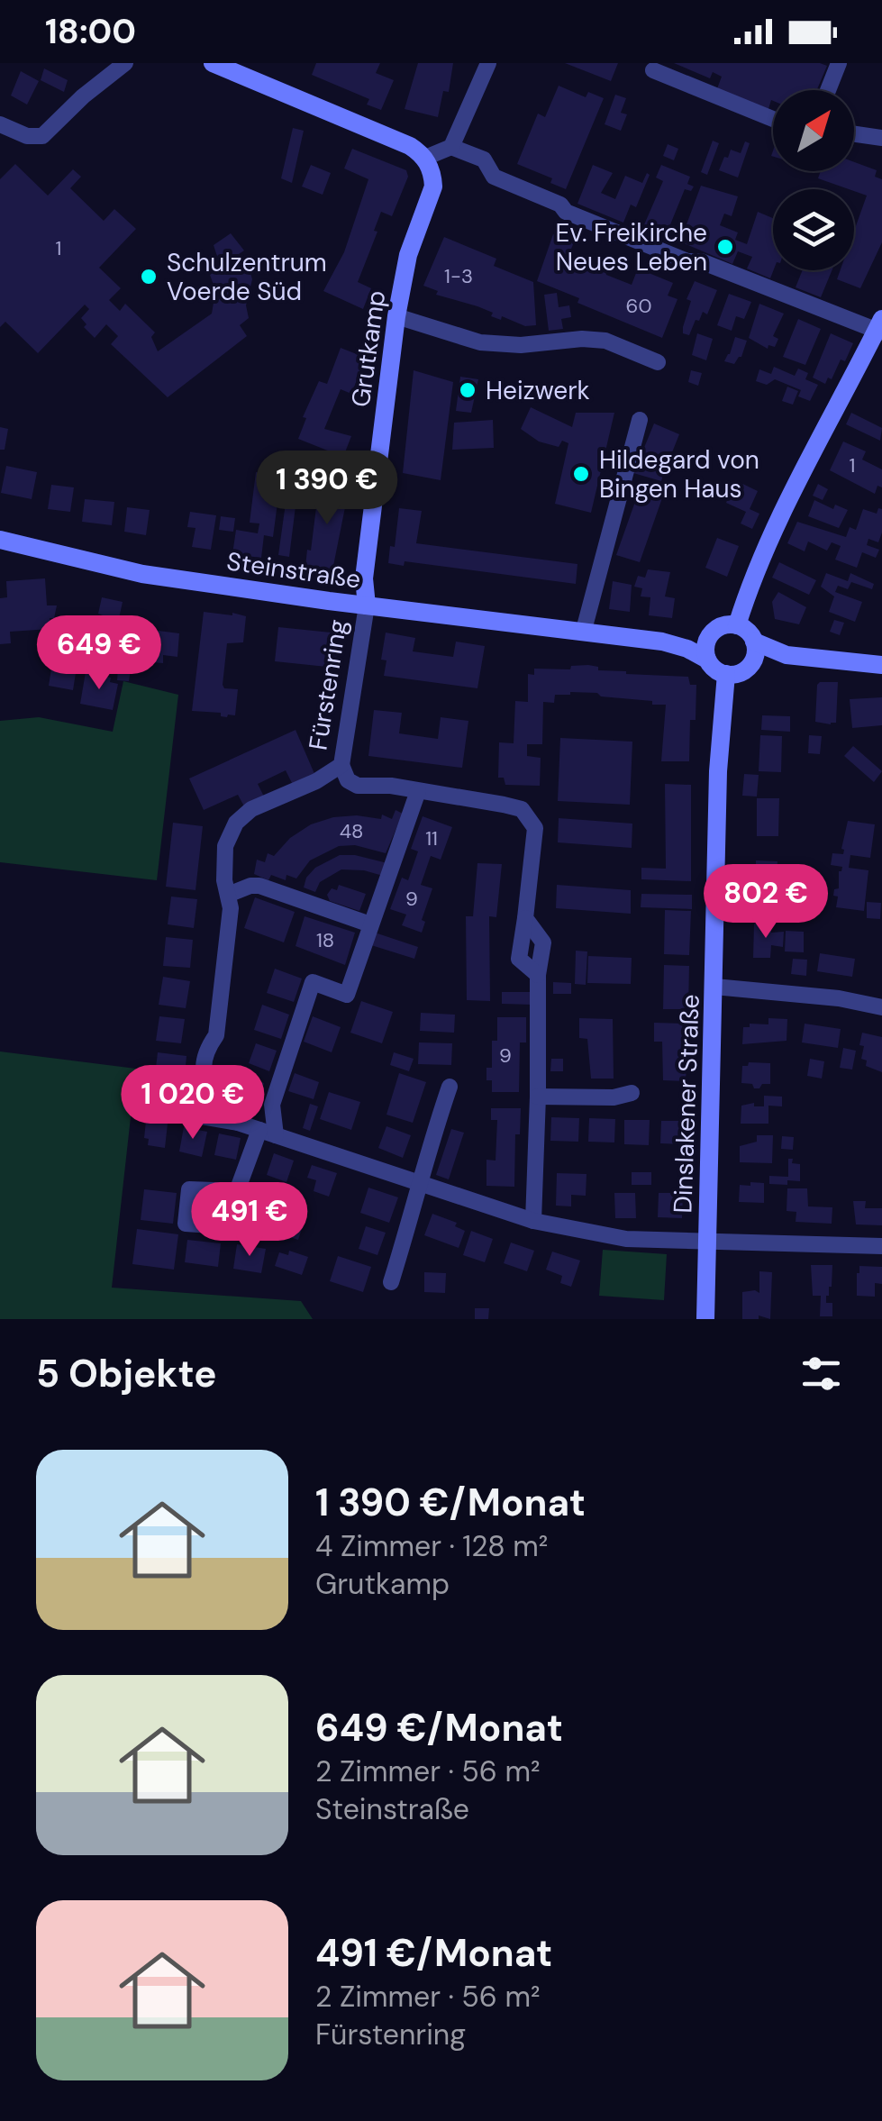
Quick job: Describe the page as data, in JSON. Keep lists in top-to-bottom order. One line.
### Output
{"streets":{"street":["Grutkamp","Steinstraße","Fürstenring","Dinslakener Straße"]},"crossings":[["Grutkamp","Steinstraße"],["Grutkamp","Fürstenring"],["Steinstraße","Fürstenring"],["Steinstraße","Dinslakener Straße"]],"places":["Ev. Freikirche Neues Leben","Schulzentrum Voerde Süd","Heizwerk","Hildegard von Bingen Haus"],"house_numbers":["1","1-3","60","1","48","11","9","18","9"],"north":"top right","page":{"status":"18:00","price":["1 390 €","649 €","802 €","1 020 €","491 €"],"heading":"5 Objekte","list":[{"name":"1 390 €/Monat","note":"4 Zimmer · 128 m² · Grutkamp"},{"name":"649 €/Monat","note":"2 Zimmer · 56 m² · Steinstraße"},{"name":"491 €/Monat","note":"2 Zimmer · 56 m² · Fürstenring"}]}}
